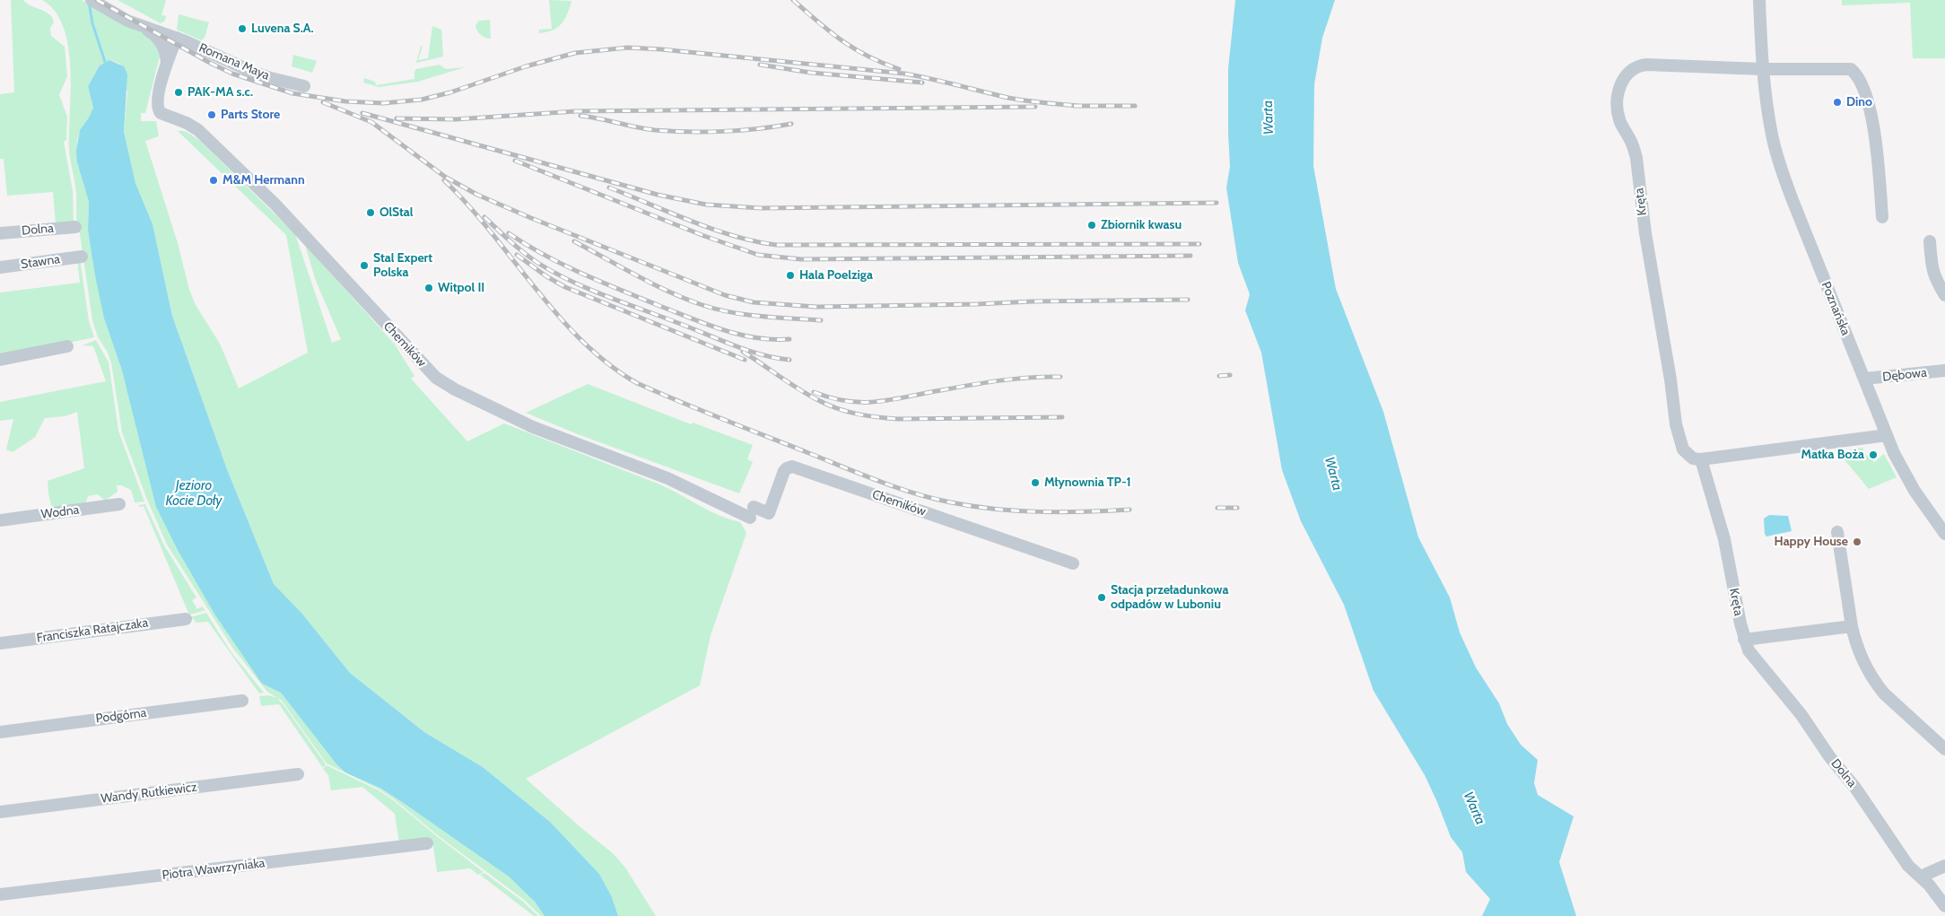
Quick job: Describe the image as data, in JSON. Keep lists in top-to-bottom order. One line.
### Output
{"streets":{"street":["Romana Maya","Kręta","Dolna","Stawna","Poznańska","Chemików","Dębowa","Wodna","Franciszka Ratajczaka","Podgórna","Wandy Rutkiewicz","Piotra Wawrzyniaka"]},"crossings":[["Romana Maya","Chemików"],["Kręta","Dolna"],["Kręta","Poznańska"],["Poznańska","Dębowa"]],"water":["Warta","Jezioro Kocie Doły"],"places":["Luvena S.A.","PAK-MA s.c.","Dino","Parts Store","M&M Hermann","OlStal","Zbiornik kwasu","Stal Expert Polska","Hala Poelziga","Witpol II","Matka Boża","Młynownia TP-1","Happy House","Stacja przeładunkowa odpadów w Luboniu"]}
